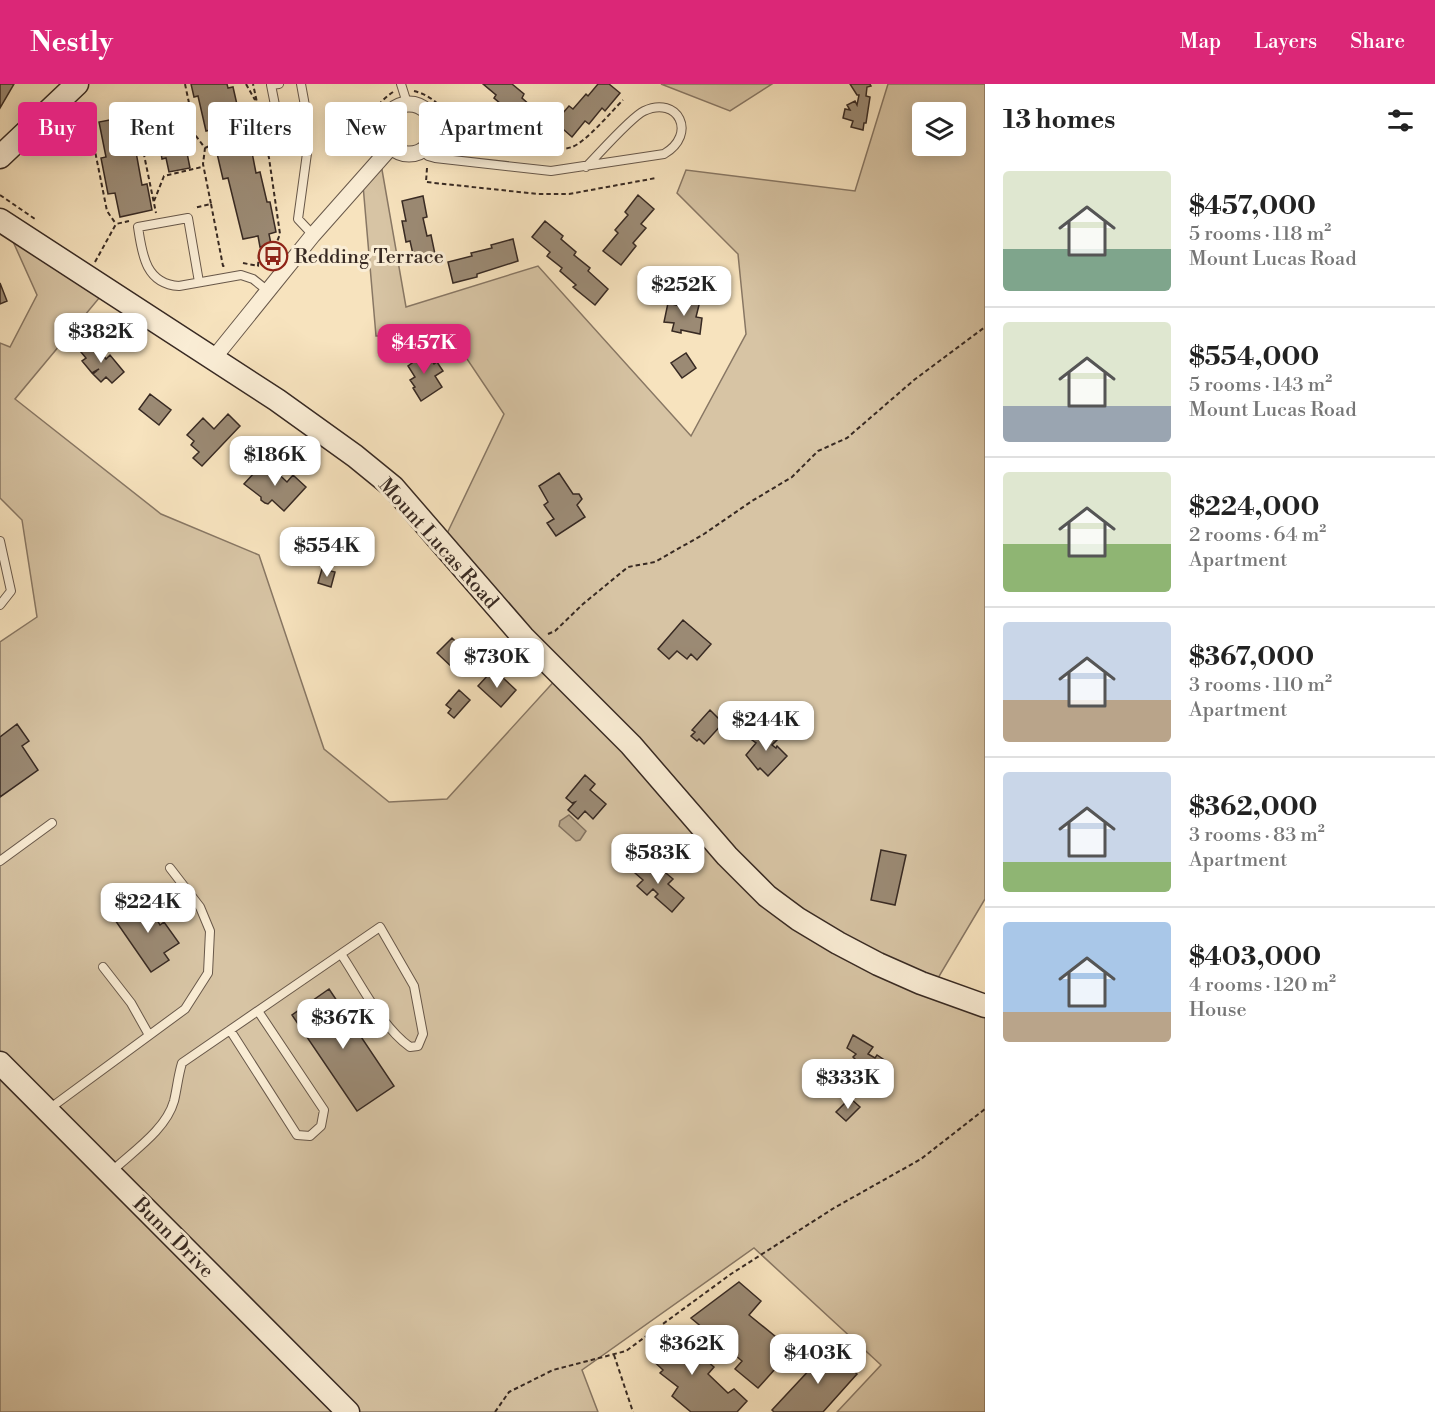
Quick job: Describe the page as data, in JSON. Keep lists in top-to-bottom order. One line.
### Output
{"streets":{"street":["Mount Lucas Road","Bunn Drive"]},"places":{"bus stop":["Redding Terrace"]},"page":{"header":"Nestly","nav":["Map","Layers","Share"],"heading":"13 homes","chip":["Buy","Rent","Filters","New","Apartment"],"list":[{"name":"$457,000","note":"5 rooms · 118 m² · Mount Lucas Road"},{"name":"$554,000","note":"5 rooms · 143 m² · Mount Lucas Road"},{"name":"$224,000","note":"2 rooms · 64 m² · Apartment"},{"name":"$367,000","note":"3 rooms · 110 m² · Apartment"},{"name":"$362,000","note":"3 rooms · 83 m² · Apartment"},{"name":"$403,000","note":"4 rooms · 120 m² · House"}],"price":["$252K","$382K","$457K","$186K","$554K","$730K","$244K","$583K","$224K","$367K","$333K","$362K","$403K"]}}
